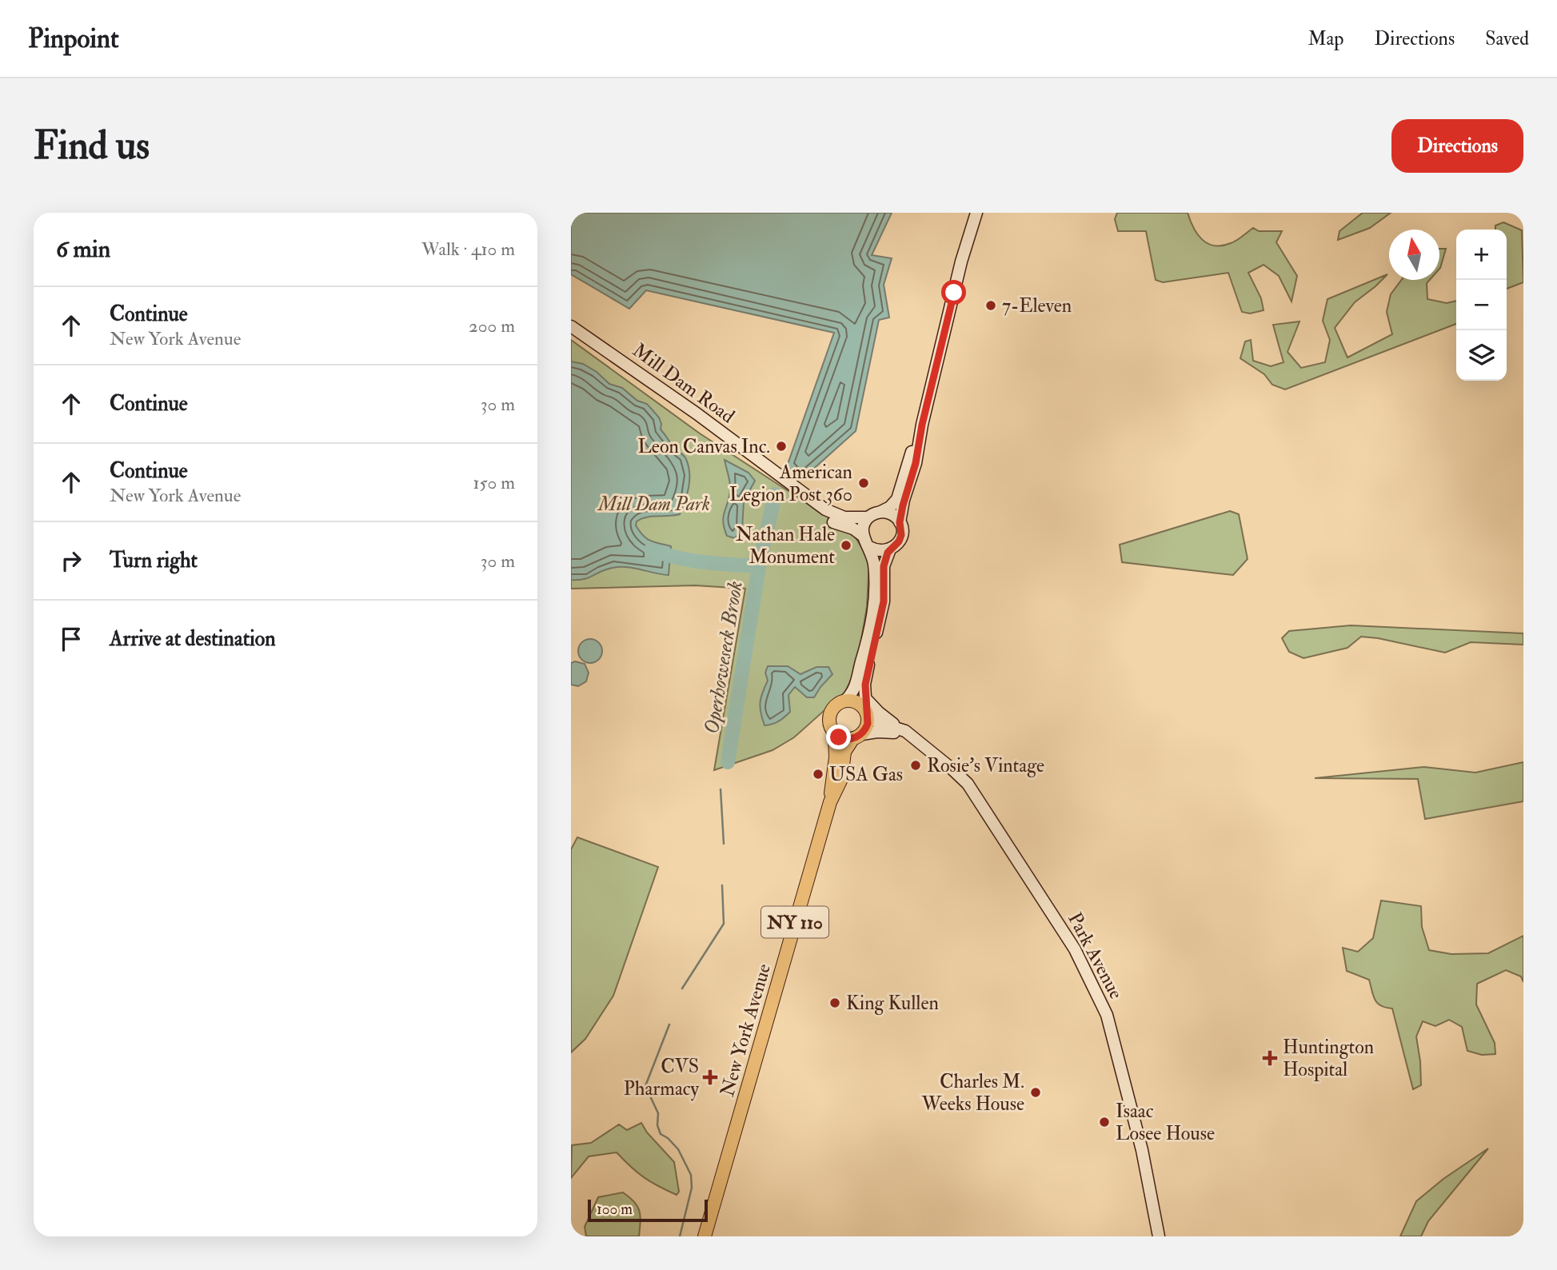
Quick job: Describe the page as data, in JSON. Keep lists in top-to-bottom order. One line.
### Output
{"streets":{"main road":["NY 110","New York Avenue"],"street":["Mill Dam Road","Park Avenue"]},"crossings":[["Mill Dam Road","NY 110"],["NY 110","Park Avenue"],["NY 110","New York Avenue"],["Park Avenue","New York Avenue"]],"water":["Operhoweseck Brook"],"parks":["Mill Dam Park"],"places":{"other":["7-Eleven","Leon Canvas Inc.","American Legion Post 360","Nathan Hale Monument","Rosie's Vintage","USA Gas","King Kullen","Charles M. Weeks House","Isaac Losee House"],"health":["Huntington Hospital","CVS Pharmacy"]},"scale_bar":"100 m","north":"top","page":{"header":"Pinpoint","nav":["Map","Directions","Saved"],"buttons":"Directions","title":"Find us","heading":["6 min","Walk · 410 m"],"map_buttons":["+","−"],"list":[["Continue","New York Avenue","200 m"],["Continue","30 m"],["Continue","New York Avenue","150 m"],["Turn right","30 m"],"Arrive at destination"],"scale":"100 m"}}
